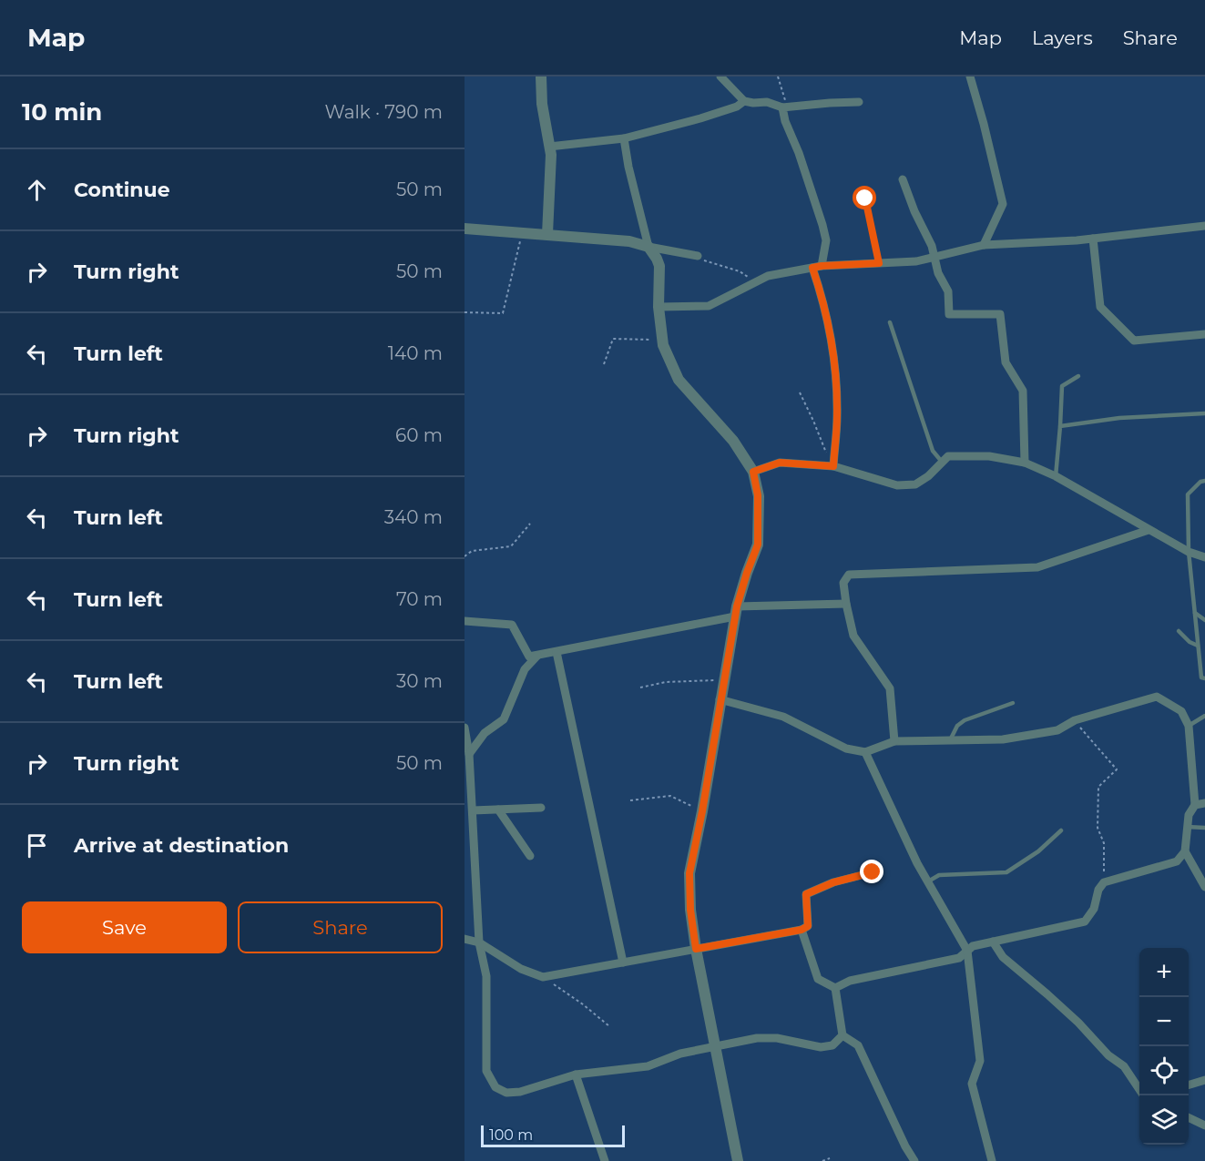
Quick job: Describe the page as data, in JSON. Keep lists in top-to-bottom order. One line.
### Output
{"scale_bar":"100 m","page":{"header":"Map","nav":["Map","Layers","Share"],"heading":["10 min","Walk · 790 m"],"list":[["Continue","50 m"],["Turn right","50 m"],["Turn left","140 m"],["Turn right","60 m"],["Turn left","340 m"],["Turn left","70 m"],["Turn left","30 m"],["Turn right","50 m"],"Arrive at destination"],"buttons":["Save","Share"],"map_buttons":["+","−"],"scale":"100 m"}}
